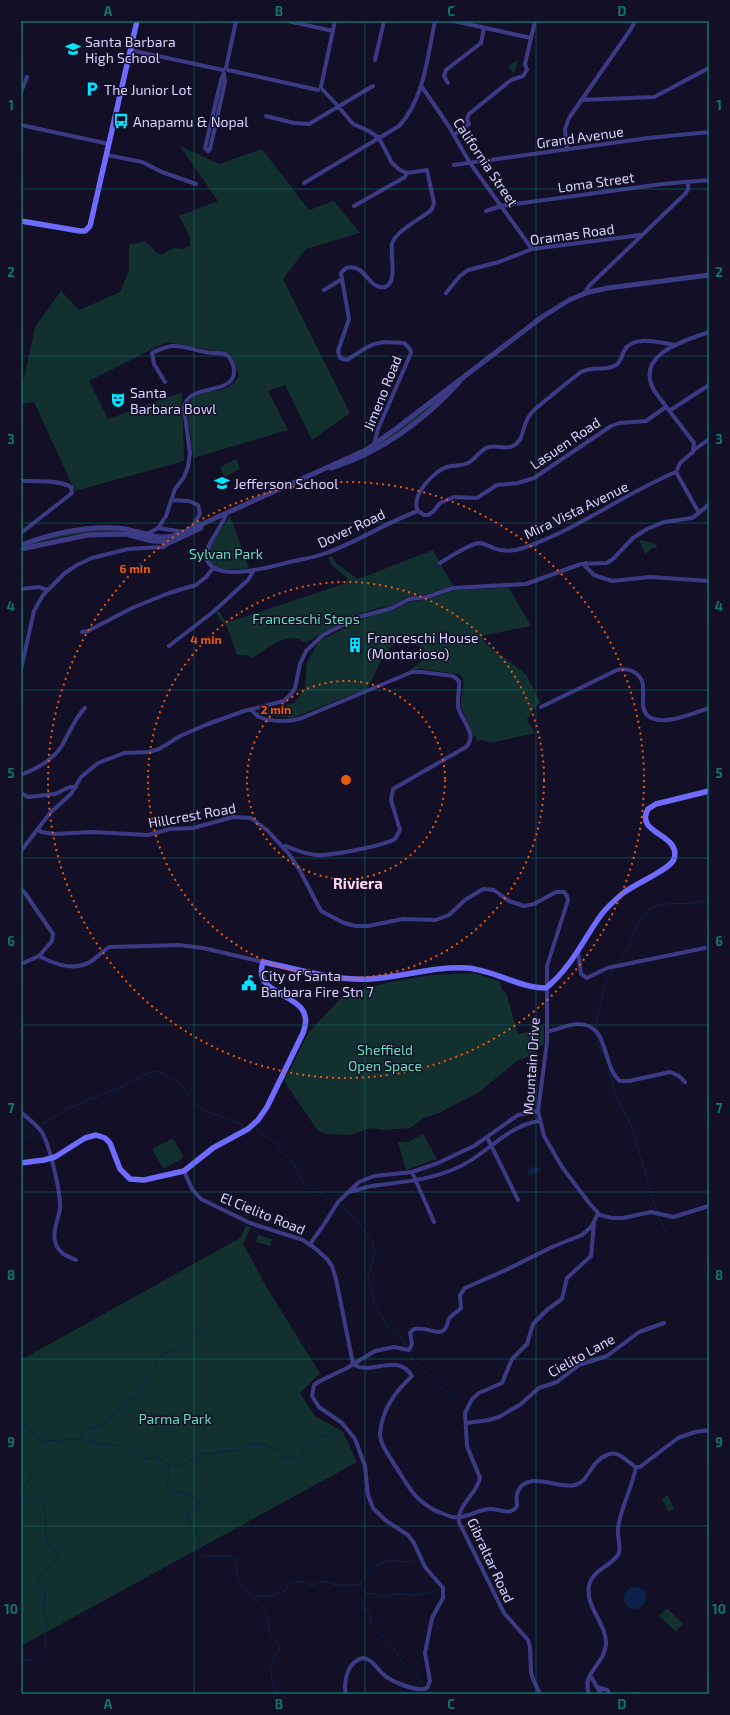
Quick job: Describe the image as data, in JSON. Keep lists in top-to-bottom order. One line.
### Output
{"streets":{"street":["Grand Avenue","California Street","Loma Street","Oramas Road","Jimeno Road","Lasuen Road","Mira Vista Avenue","Dover Road","Hillcrest Road","Mountain Drive","El Cielito Road","Cielito Lane","Gibraltar Road"]},"crossings":[["Grand Avenue","California Street"],["California Street","Loma Street"],["California Street","Oramas Road"],["Lasuen Road","Dover Road"],["Hillcrest Road","Mountain Drive"],["Cielito Lane","Gibraltar Road"]],"districts":["Riviera"],"parks":["Sylvan Park","Franceschi Steps","Sheffield Open Space","Parma Park"],"places":{"school or university":["Santa Barbara High School","Jefferson School"],"parking":["The Junior Lot"],"bus stop":["Anapamu & Nopal"],"theatre":["Santa Barbara Bowl"],"building":["Franceschi House (Montarioso)"],"public building":["City of Santa Barbara Fire Stn 7"]},"grid":{"columns":["A","B","C","D"],"rows":["1","2","3","4","5","6","7","8","9","10"]},"rings":["6 min","4 min","2 min"]}
